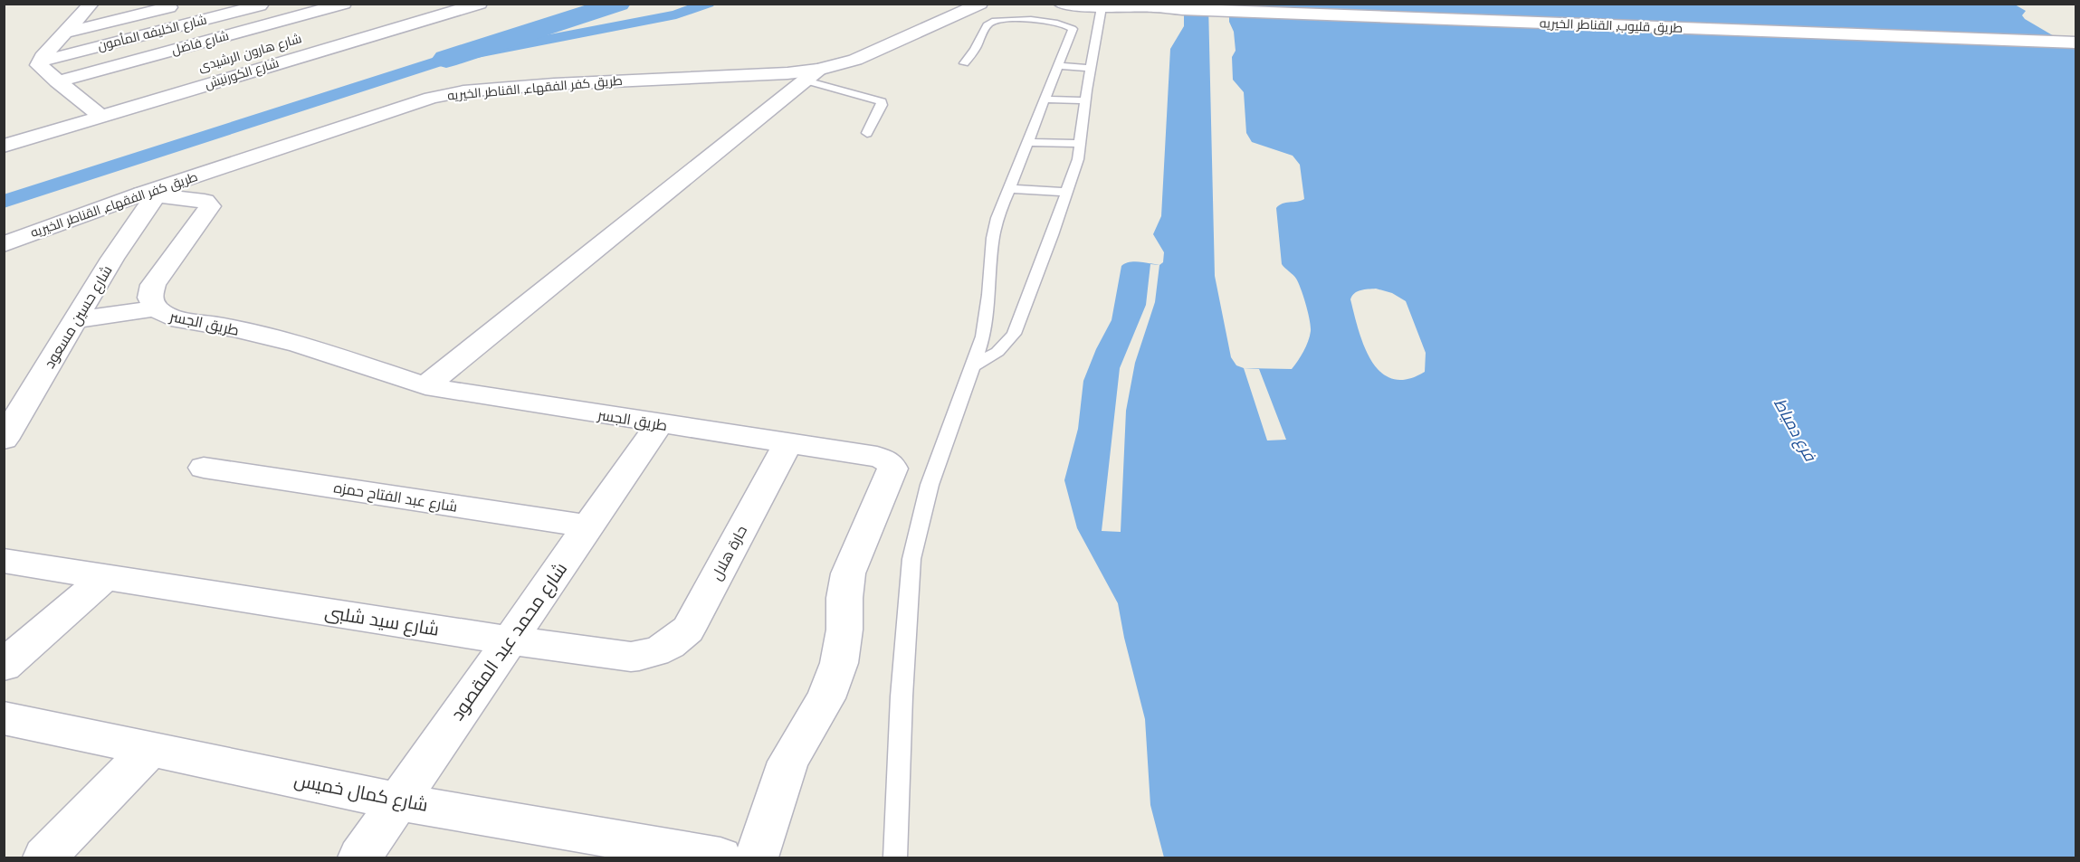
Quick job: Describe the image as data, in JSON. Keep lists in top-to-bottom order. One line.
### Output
{"streets":{"street":["طريق قليوب, القناطر الخيريه","شارع الخليفه المأمون","شارع فاضل","شارع الكورنيش","طريق كفر الفقهاء, القناطر الخيريه","شارع حسين مسعود","طريق الجسر","شارع عبد الفتاح حمزه","حارة هلال","شارع سيد شلبى","شارع محمد عبد المقصود","شارع كمال خميس"]},"crossings":[["طريق كفر الفقهاء, القناطر الخيريه","شارع حسين مسعود"],["طريق كفر الفقهاء, القناطر الخيريه","طريق الجسر"],["شارع حسين مسعود","طريق الجسر"],["طريق الجسر","حارة هلال"],["طريق الجسر","شارع محمد عبد المقصود"],["شارع عبد الفتاح حمزه","شارع محمد عبد المقصود"],["حارة هلال","شارع سيد شلبى"],["شارع سيد شلبى","شارع محمد عبد المقصود"],["شارع محمد عبد المقصود","شارع كمال خميس"]],"water":["فرع دمياط"]}
